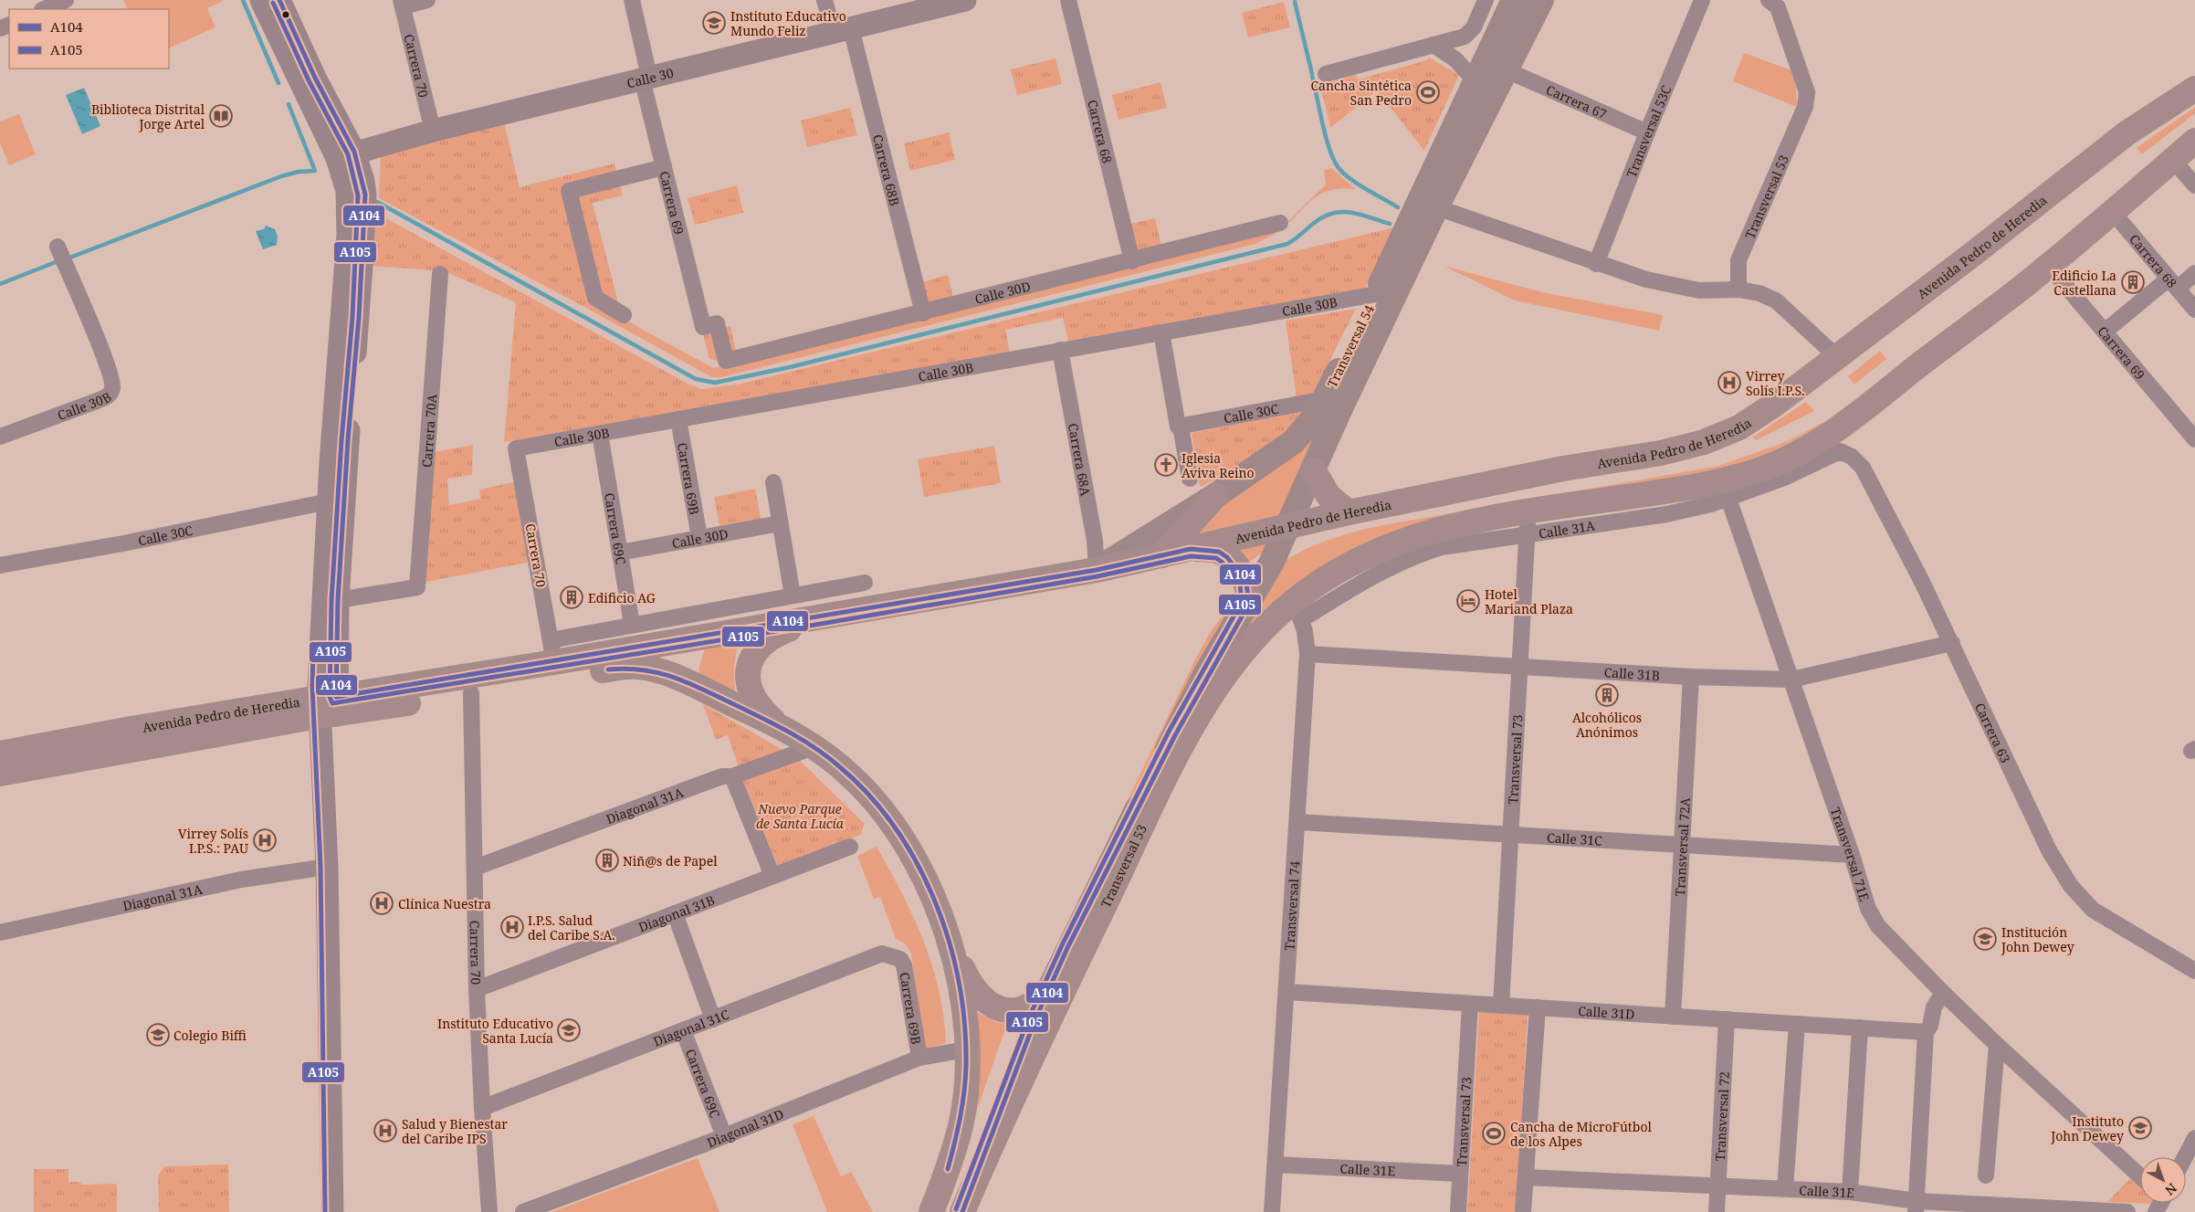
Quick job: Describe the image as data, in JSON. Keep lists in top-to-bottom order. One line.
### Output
{"streets":{"highway":["Transversal 53","Avenida Pedro de Heredia"],"main road":["Transversal 54"],"street":["Carrera 70","Calle 30","Carrera 67","Carrera 68","Transversal 53C","Carrera 68B","Carrera 69","Calle 30D","Calle 30B","Calle 30C","Carrera 70A","Carrera 68A","Carrera 69B","Carrera 69C","Calle 31B","Carrera 63","Transversal 73","Diagonal 31A","Calle 31C","Transversal 72A","Transversal 71E","Transversal 74","Diagonal 31B","Calle 31D","Diagonal 31C","Transversal 72","Diagonal 31D","Calle 31E"]},"crossings":[["Carrera 70","Calle 30"],["Carrera 70","Avenida Pedro de Heredia"],["Carrera 70","Calle 30B"],["Carrera 70","Diagonal 31A"],["Carrera 70","Diagonal 31B"],["Carrera 70","Diagonal 31C"],["Calle 30","Carrera 68B"],["Calle 30","Carrera 69"],["Carrera 67","Transversal 53C"],["Carrera 67","Transversal 54"],["Carrera 68","Calle 30D"],["Carrera 68B","Calle 30D"],["Transversal 53","Transversal 54"],["Transversal 53","Transversal 74"],["Carrera 69","Calle 30D"],["Avenida Pedro de Heredia","Transversal 54"],["Avenida Pedro de Heredia","Carrera 68A"],["Calle 30D","Carrera 69B"],["Calle 30D","Carrera 69C"],["Calle 30B","Transversal 54"],["Calle 30B","Carrera 68A"],["Calle 30B","Carrera 69B"],["Calle 30B","Carrera 69C"],["Transversal 54","Calle 30C"],["Transversal 54","Carrera 68A"],["Carrera 69B","Diagonal 31C"],["Carrera 69B","Diagonal 31D"],["Carrera 69C","Diagonal 31C"],["Carrera 69C","Diagonal 31D"],["Calle 31B","Carrera 63"],["Calle 31B","Transversal 73"],["Calle 31B","Transversal 72A"],["Calle 31B","Transversal 71E"],["Calle 31B","Transversal 74"],["Transversal 73","Calle 31C"],["Transversal 73","Calle 31D"],["Transversal 73","Calle 31E"],["Calle 31C","Transversal 72A"],["Calle 31C","Transversal 71E"],["Calle 31C","Transversal 74"],["Transversal 72A","Calle 31D"],["Transversal 74","Calle 31D"],["Transversal 74","Calle 31E"],["Calle 31D","Transversal 72"],["Transversal 72","Calle 31E"]],"parks":["Nuevo Parque de Santa Lucía"],"places":{"school or university":["Instituto Educativo Mundo Feliz","Institución John Dewey","Instituto Educativo Santa Lucía","Colegio Biffi","Instituto John Dewey"],"sports":["Cancha Sintética San Pedro","Cancha de MicroFútbol de los Alpes"],"library":["Biblioteca Distrital Jorge Artel"],"building":["Edificio La Castellana","Edificio AG","Alcohólicos Anónimos","Niñ@s de Papel"],"hospital":["Virrey Solís I.P.S.","Virrey Solís I.P.S.: PAU","Clínica Nuestra","I.P.S. Salud del Caribe S.A.","Salud y Bienestar del Caribe IPS"],"church":["Iglesia Aviva Reino"],"hotel":["Hotel Mariand Plaza"]},"lines":["transit line A104","transit line A105"],"legend":["A104","A105"],"north":"bottom right"}
